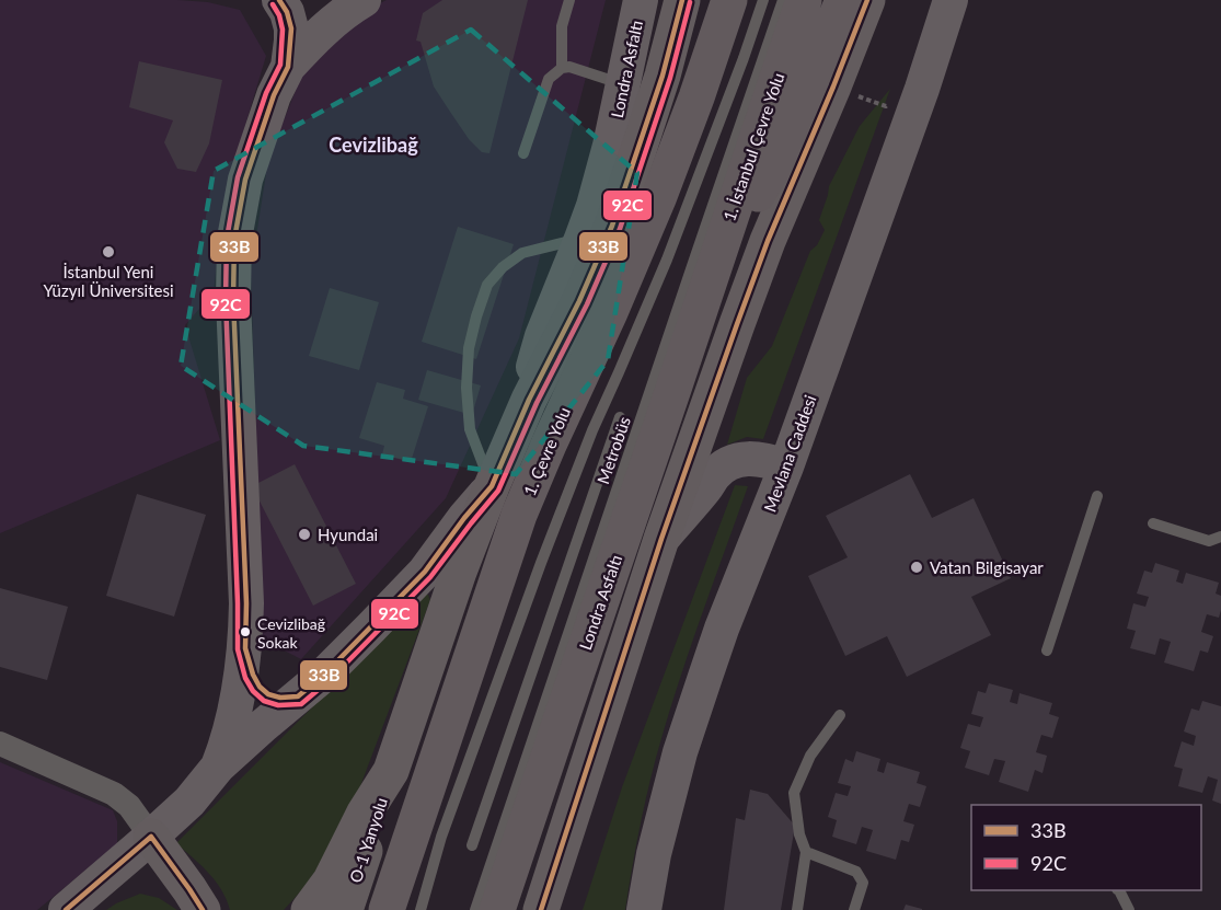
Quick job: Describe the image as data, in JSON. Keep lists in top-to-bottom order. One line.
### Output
{"streets":{"highway":["Londra Asfaltı","1. İstanbul Çevre Yolu","1. Çevre Yolu"],"main road":["Mevlana Caddesi","O-1 Yanyolu"],"lane":["Metrobüs"]},"crossings":[["Londra Asfaltı","1. İstanbul Çevre Yolu"]],"districts":["Cevizlibağ"],"places":["İstanbul Yeni Yüzyıl Üniversitesi","Hyundai","Vatan Bilgisayar","Cevizlibağ Sokak"],"lines":["transit line 33B","transit line 92C"],"legend":["33B","92C"]}
